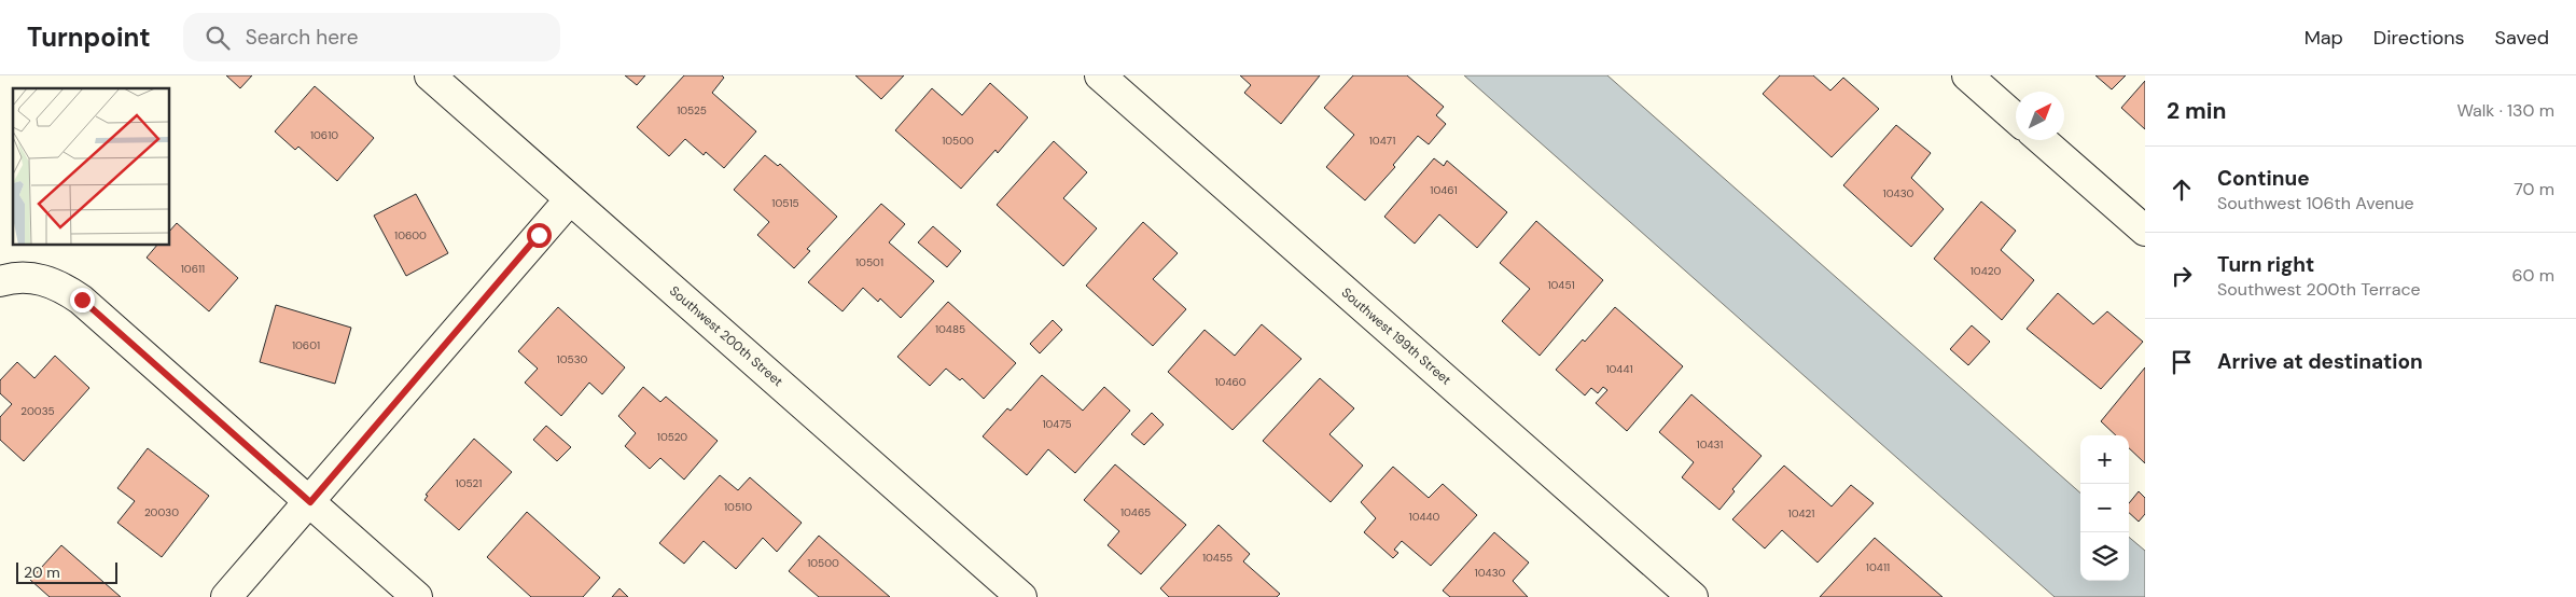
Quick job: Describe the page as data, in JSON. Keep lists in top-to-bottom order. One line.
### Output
{"streets":{"street":["Southwest 200th Street","Southwest 199th Street"]},"house_numbers":["10525","10610","10500","10471","10461","10430","10515","10600","10501","10611","10420","10451","10485","10601","10530","10441","10460","20035","10475","10520","10431","10521","10510","20030","10465","10421","10440","10455","10500","10411","10430"],"scale_bar":"20 m","north":"top right","page":{"header":"Turnpoint","search":"Search here","nav":["Map","Directions","Saved"],"heading":["2 min","Walk · 130 m"],"list":[["Continue","Southwest 106th Avenue","70 m"],["Turn right","Southwest 200th Terrace","60 m"],"Arrive at destination"],"map_buttons":["+","−"],"scale":"20 m"}}
